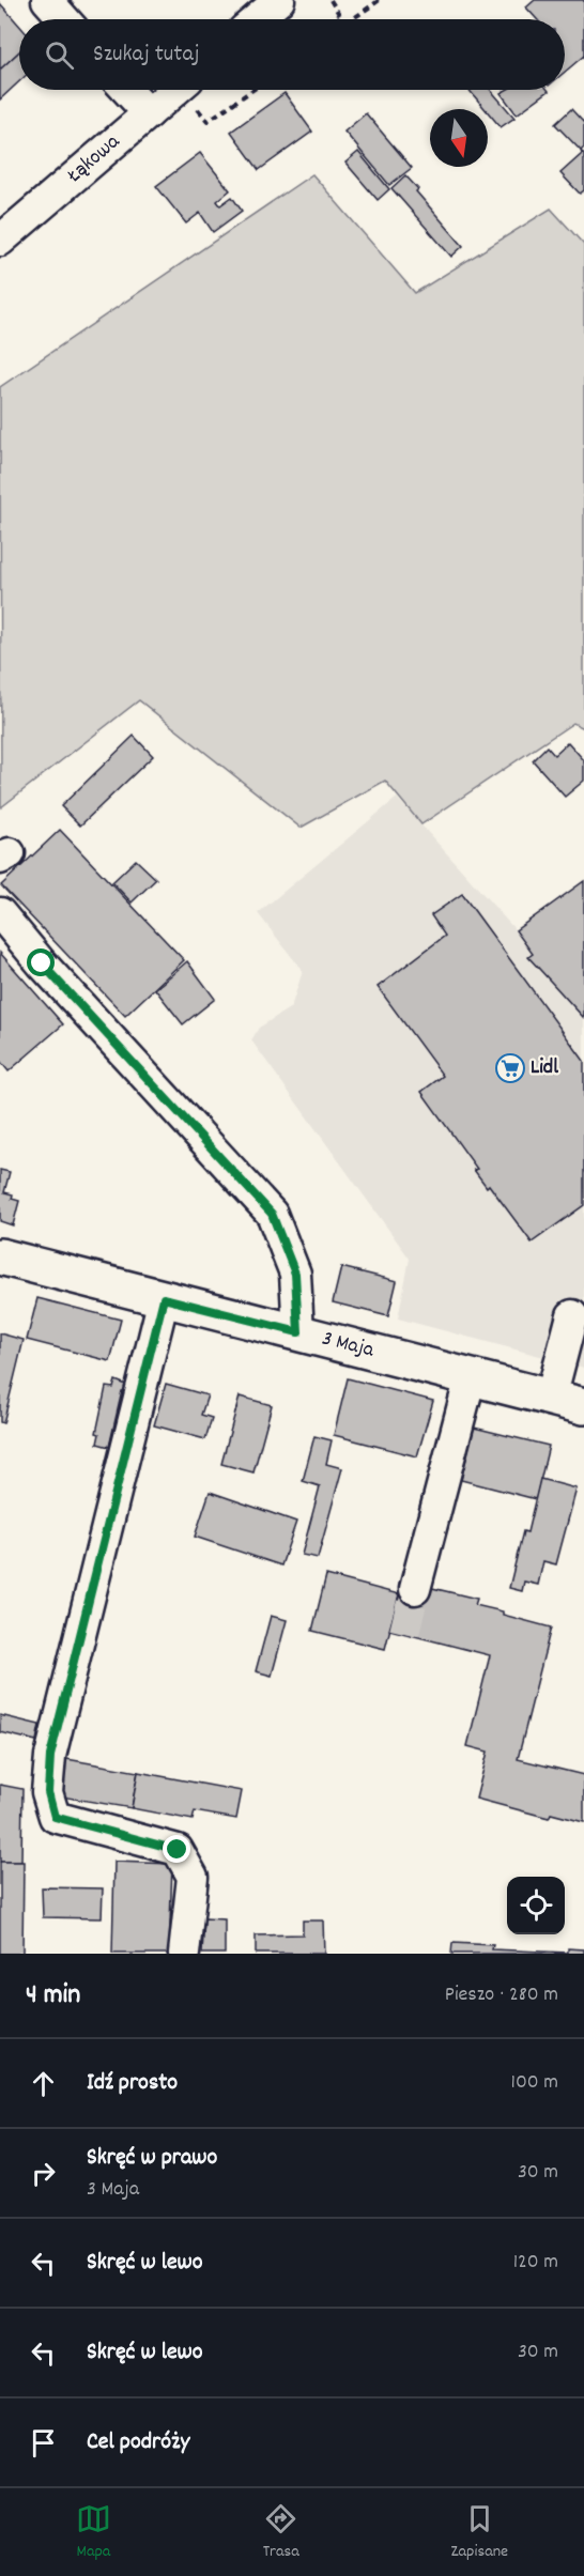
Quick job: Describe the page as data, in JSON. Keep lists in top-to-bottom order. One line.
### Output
{"streets":{"main road":["3 Maja"],"street":["Łąkowa"]},"places":{"supermarket":["Lidl"]},"north":"bottom","page":{"search":"Szukaj tutaj","heading":["4 min","Pieszo · 280 m"],"list":[["Idź prosto","100 m"],["Skręć w prawo","3 Maja","30 m"],["Skręć w lewo","120 m"],["Skręć w lewo","30 m"],"Cel podróży"],"nav":["Mapa","Trasa","Zapisane"]}}
